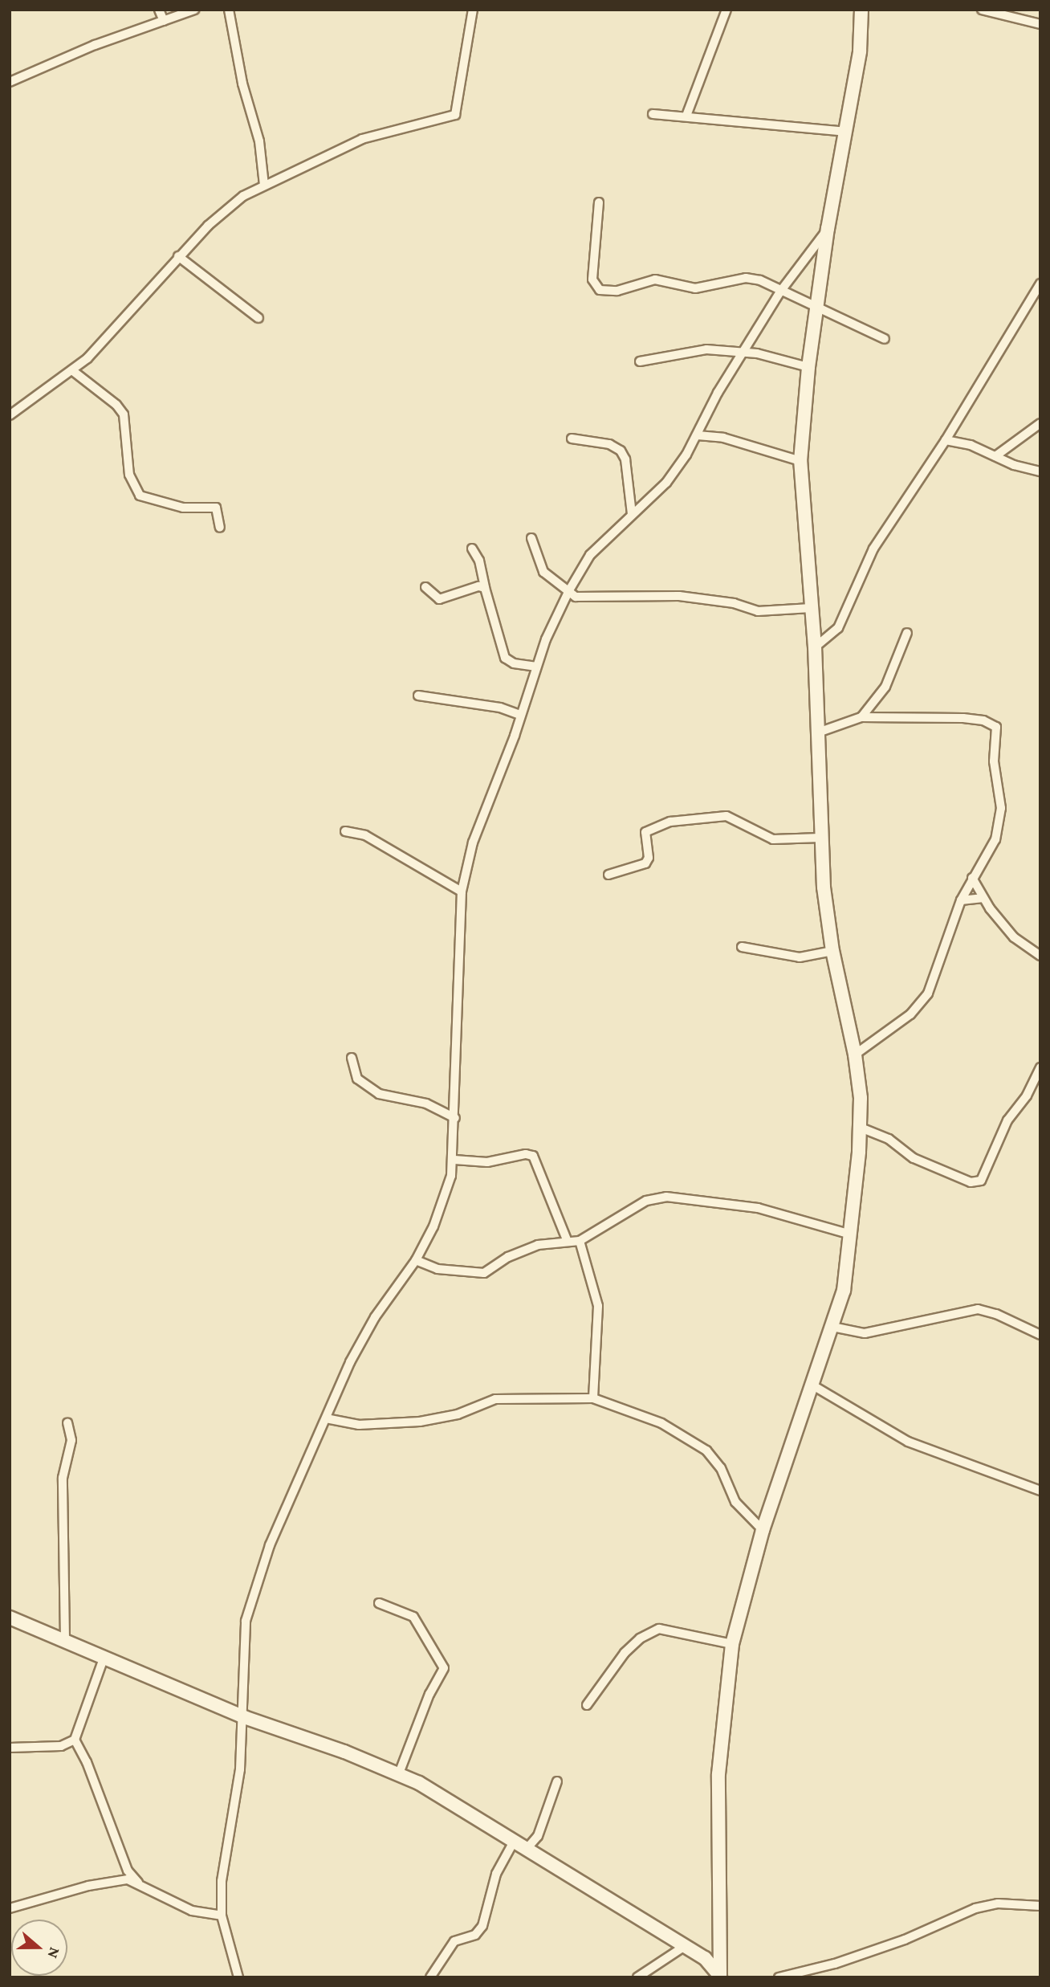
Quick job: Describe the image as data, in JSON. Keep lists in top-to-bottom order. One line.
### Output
{"north":"right"}
